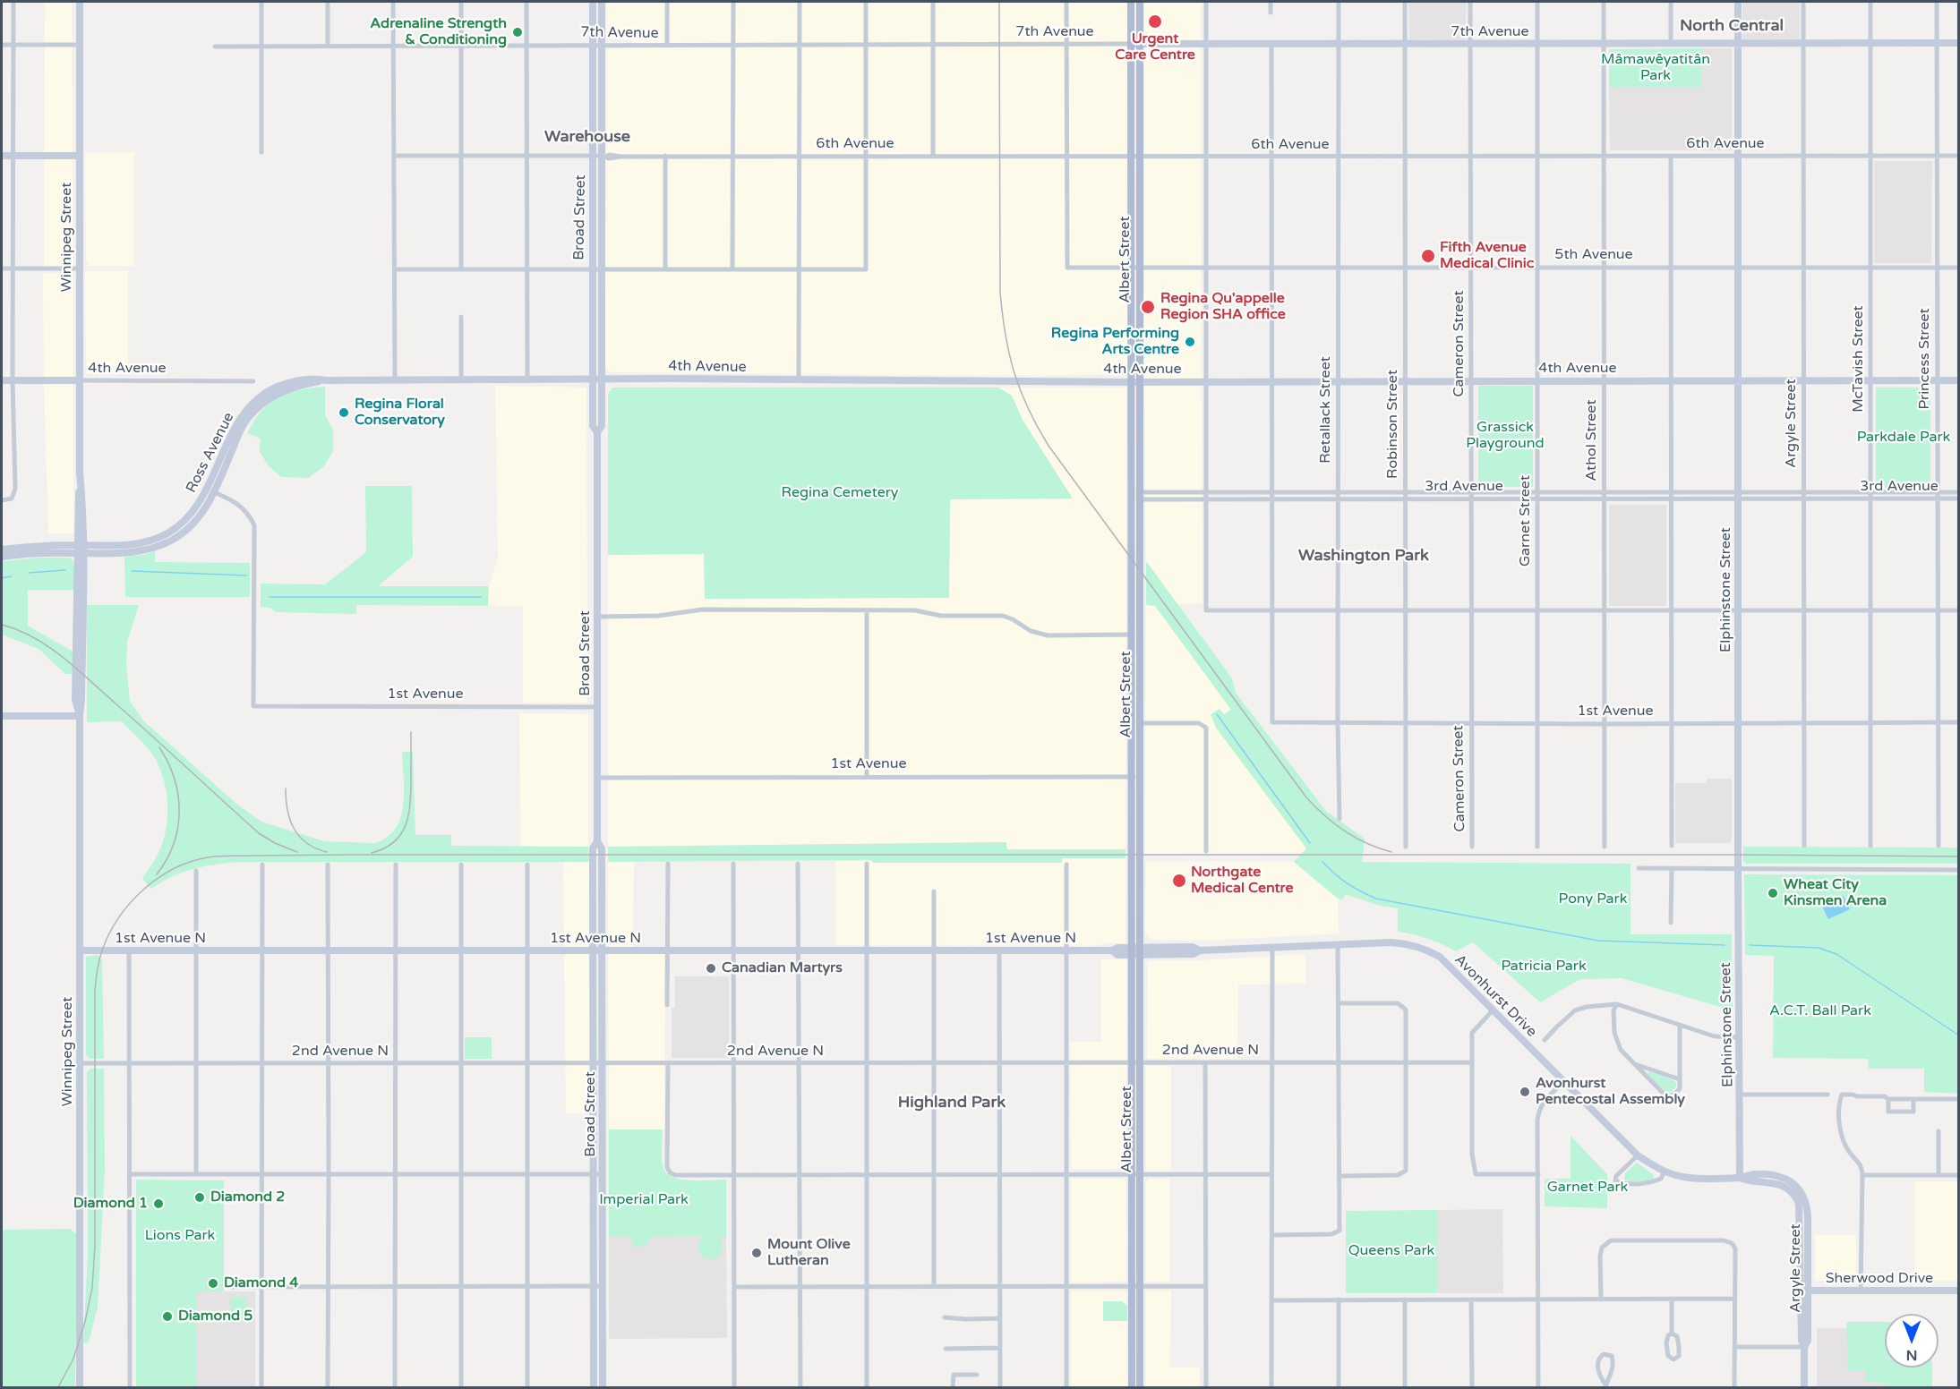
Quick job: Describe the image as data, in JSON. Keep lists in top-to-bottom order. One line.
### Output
{"streets":{"main road":["Albert Street"],"street":["7th Avenue","6th Avenue","Broad Street","Winnipeg Street","5th Avenue","Cameron Street","McTavish Street","Princess Street","4th Avenue","Retallack Street","Argyle Street","Robinson Street","Athol Street","Ross Avenue","3rd Avenue","Garnet Street","Elphinstone Street","1st Avenue","1st Avenue N","Avonhurst Drive","2nd Avenue N","Sherwood Drive"]},"crossings":[["7th Avenue","Broad Street"],["7th Avenue","Albert Street"],["7th Avenue","Cameron Street"],["7th Avenue","McTavish Street"],["7th Avenue","Princess Street"],["7th Avenue","Retallack Street"],["7th Avenue","Argyle Street"],["7th Avenue","Robinson Street"],["7th Avenue","Athol Street"],["7th Avenue","Garnet Street"],["7th Avenue","Elphinstone Street"],["6th Avenue","Broad Street"],["6th Avenue","5th Avenue"],["6th Avenue","Albert Street"],["6th Avenue","Cameron Street"],["6th Avenue","McTavish Street"],["6th Avenue","Princess Street"],["6th Avenue","Retallack Street"],["6th Avenue","Argyle Street"],["6th Avenue","Robinson Street"],["6th Avenue","Athol Street"],["6th Avenue","Garnet Street"],["6th Avenue","Elphinstone Street"],["Broad Street","4th Avenue"],["Broad Street","1st Avenue"],["Broad Street","1st Avenue N"],["Broad Street","2nd Avenue N"],["Winnipeg Street","4th Avenue"],["Winnipeg Street","Ross Avenue"],["Winnipeg Street","1st Avenue N"],["Winnipeg Street","2nd Avenue N"],["5th Avenue","Albert Street"],["5th Avenue","Cameron Street"],["5th Avenue","McTavish Street"],["5th Avenue","Princess Street"],["5th Avenue","Retallack Street"],["5th Avenue","Argyle Street"],["5th Avenue","Robinson Street"],["5th Avenue","Athol Street"],["5th Avenue","Garnet Street"],["5th Avenue","Elphinstone Street"],["Albert Street","4th Avenue"],["Albert Street","3rd Avenue"],["Albert Street","1st Avenue"],["Albert Street","1st Avenue N"],["Albert Street","Avonhurst Drive"],["Albert Street","2nd Avenue N"],["Cameron Street","4th Avenue"],["Cameron Street","3rd Avenue"],["Cameron Street","1st Avenue"],["McTavish Street","4th Avenue"],["McTavish Street","3rd Avenue"],["McTavish Street","1st Avenue"],["Princess Street","4th Avenue"],["Princess Street","3rd Avenue"],["Princess Street","1st Avenue"],["4th Avenue","Retallack Street"],["4th Avenue","Argyle Street"],["4th Avenue","Robinson Street"],["4th Avenue","Athol Street"],["4th Avenue","Ross Avenue"],["4th Avenue","Garnet Street"],["4th Avenue","Elphinstone Street"],["Retallack Street","3rd Avenue"],["Retallack Street","1st Avenue"],["Argyle Street","3rd Avenue"],["Argyle Street","1st Avenue"],["Argyle Street","Avonhurst Drive"],["Argyle Street","Sherwood Drive"],["Robinson Street","3rd Avenue"],["Robinson Street","1st Avenue"],["Athol Street","3rd Avenue"],["Athol Street","1st Avenue"],["Ross Avenue","1st Avenue"],["3rd Avenue","Garnet Street"],["3rd Avenue","Elphinstone Street"],["Garnet Street","1st Avenue"],["Elphinstone Street","1st Avenue"],["Elphinstone Street","Avonhurst Drive"],["1st Avenue N","Avonhurst Drive"]],"districts":["North Central","Warehouse","Washington Park","Highland Park"],"parks":["Mâmawêyatitân Park","Grassick Playground","Parkdale Park","Regina Cemetery","Pony Park","Patricia Park","A.C.T. Ball Park","Garnet Park","Imperial Park","Lions Park","Queens Park"],"places":["Urgent Care Centre","Adrenaline Strength & Conditioning","Fifth Avenue Medical Clinic","Regina Qu'appelle Region SHA office","Regina Performing Arts Centre","Regina Floral Conservatory","Northgate Medical Centre","Wheat City Kinsmen Arena","Canadian Martyrs","Avonhurst Pentecostal Assembly","Diamond 2","Diamond 1","Mount Olive Lutheran","Diamond 4","Diamond 5"],"north":"bottom"}
